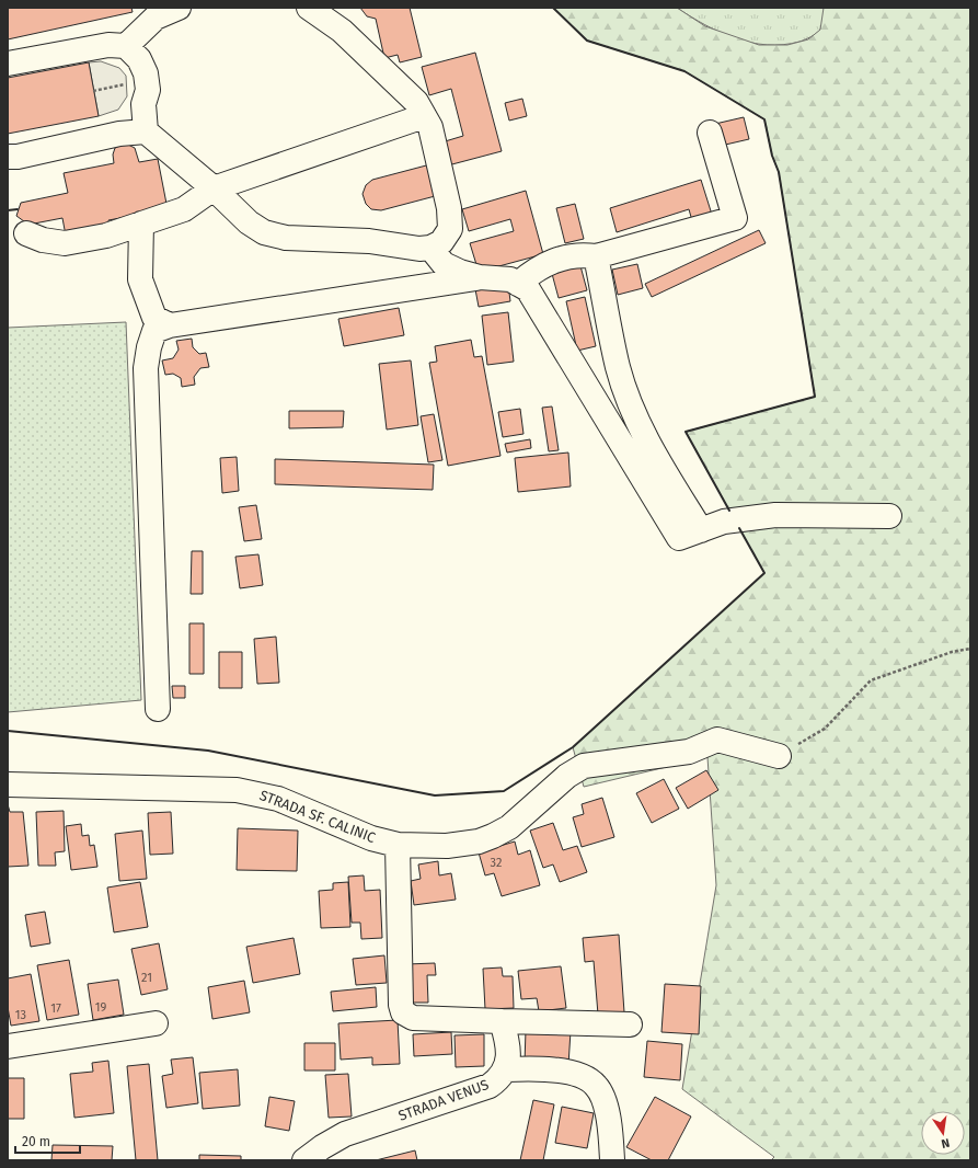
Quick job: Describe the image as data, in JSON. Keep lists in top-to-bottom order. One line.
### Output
{"streets":{"street":["STRADA SF. CALINIC","STRADA VENUS"]},"house_numbers":["32","21","19","17","13"],"scale_bar":"20 m","north":"bottom"}
